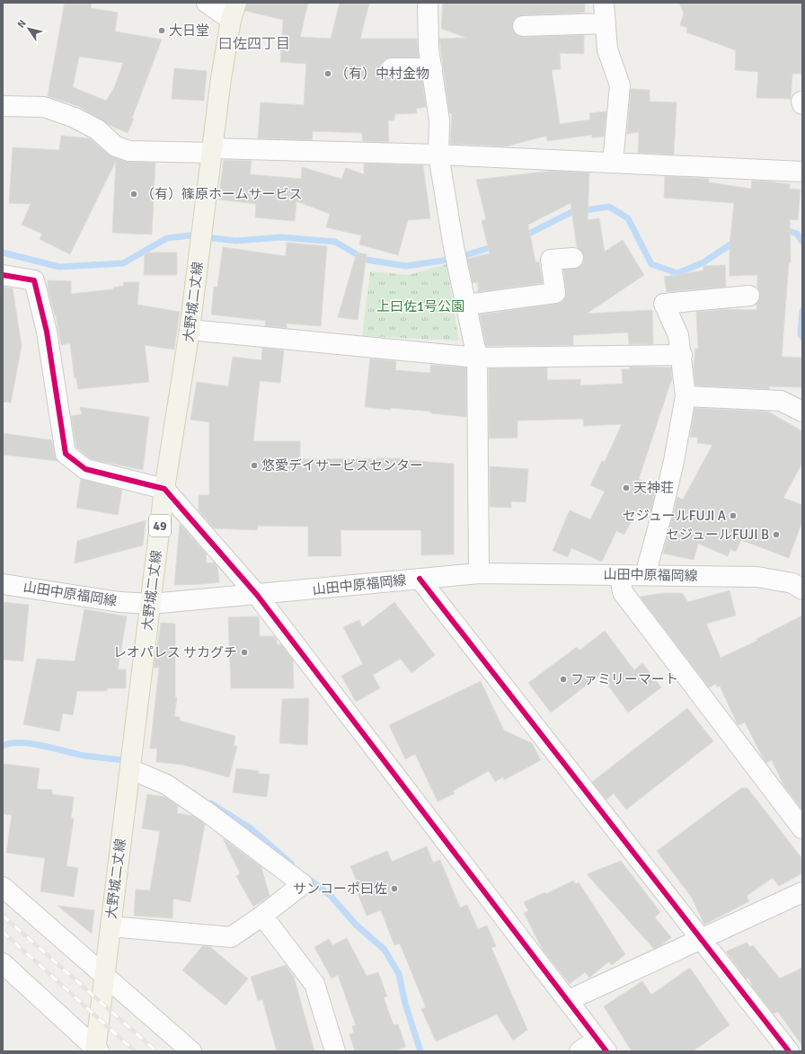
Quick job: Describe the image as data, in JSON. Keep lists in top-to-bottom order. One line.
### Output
{"streets":{"main road":["大野城二丈線","49"],"street":["山田中原福岡線"]},"crossings":[["大野城二丈線","山田中原福岡線"]],"districts":["曰佐四丁目"],"parks":["上曰佐1号公園"],"places":["大日堂","（有）中村金物","（有）篠原ホームサービス","悠愛デイサービスセンター","天神荘","セジュールFUJI A","セジュールFUJI B","レオパレス サカグチ","ファミリーマート","サンコーポ曰佐"],"north":"top left"}
